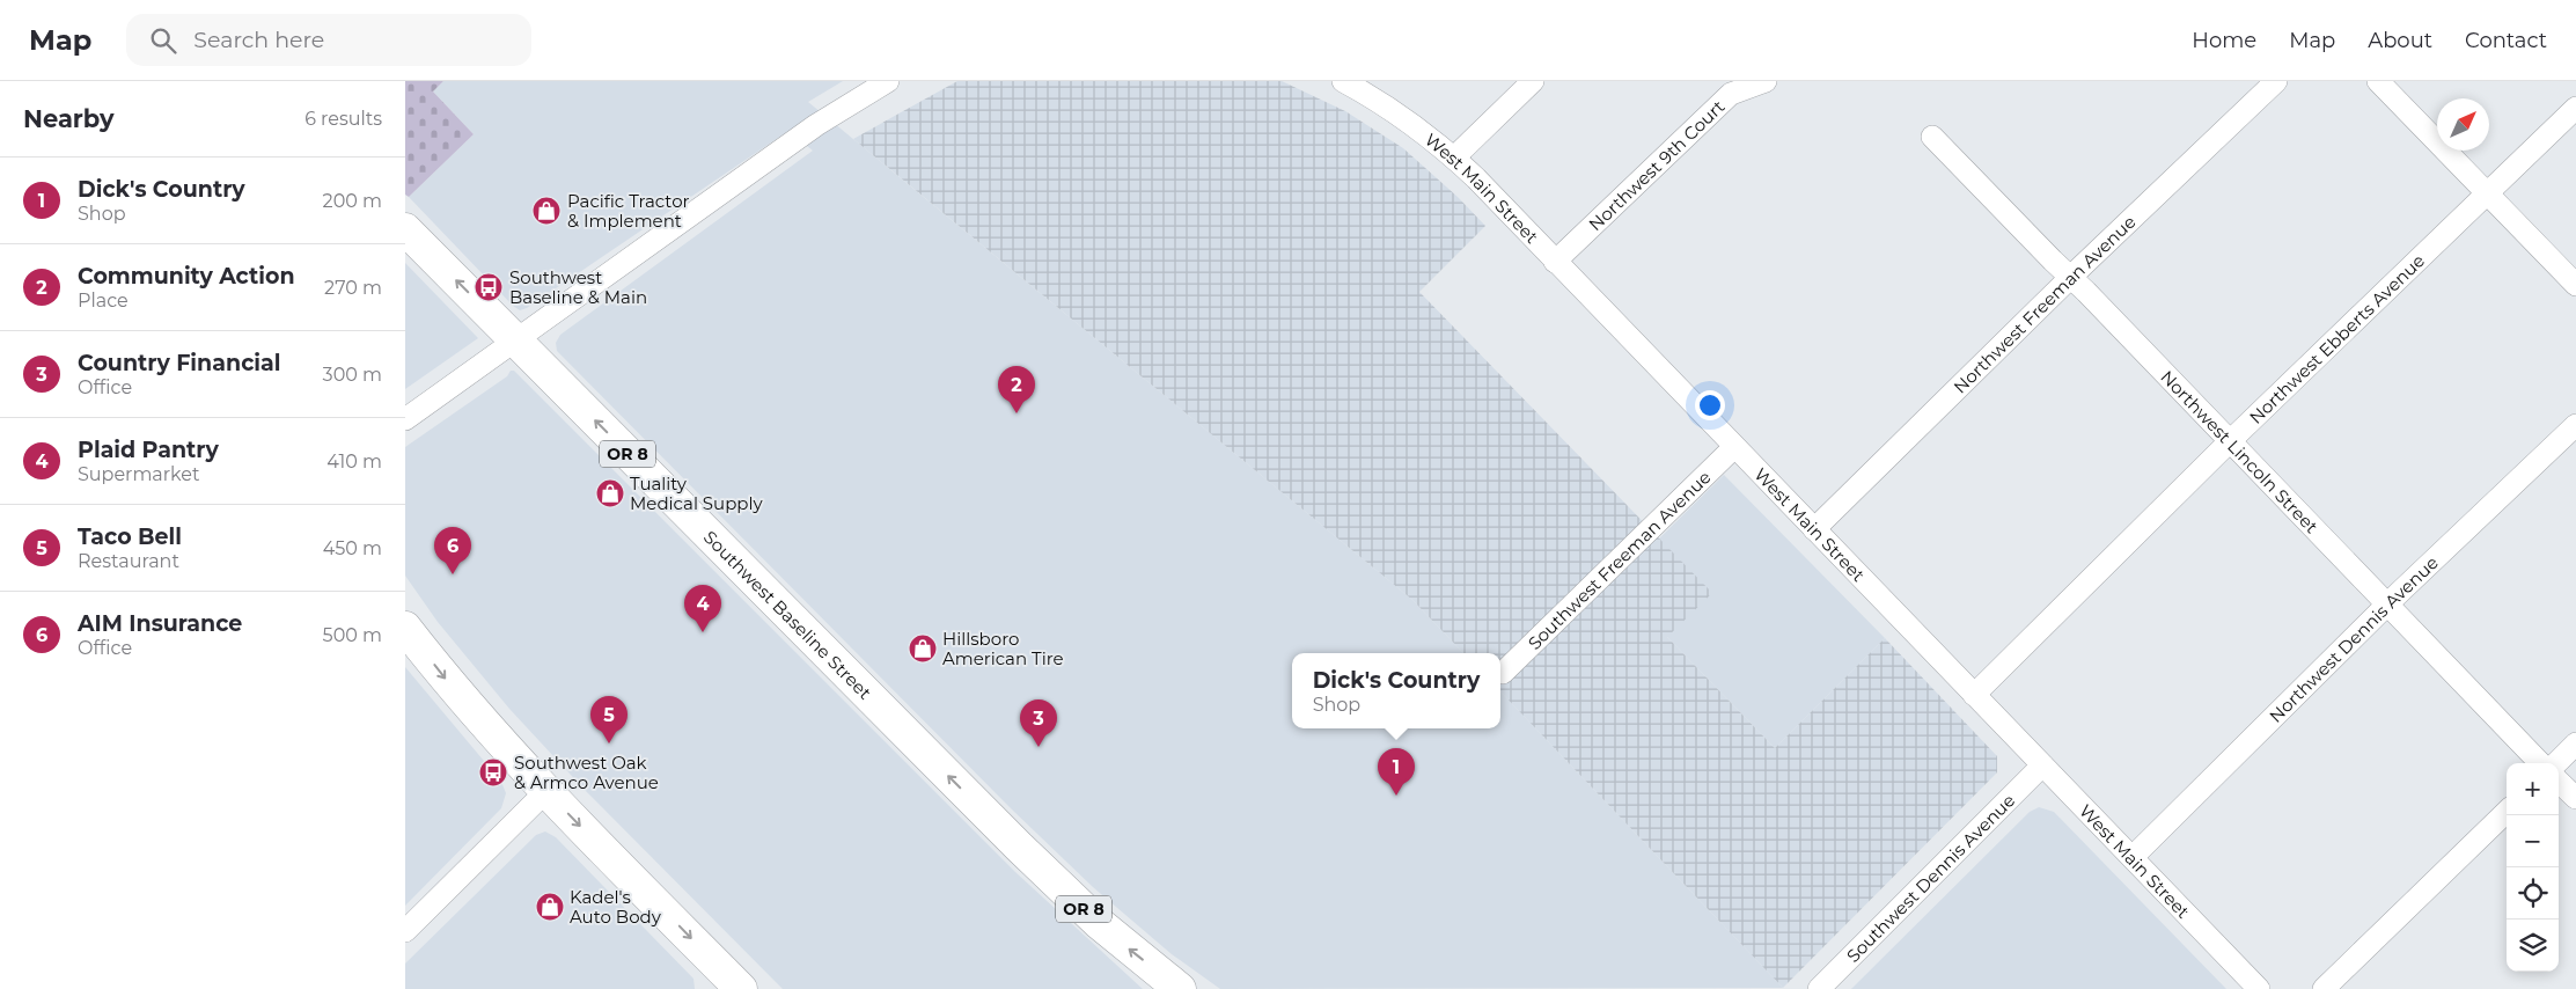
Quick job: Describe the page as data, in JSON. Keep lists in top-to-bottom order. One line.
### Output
{"streets":{"highway":["OR 8","Southwest Baseline Street"],"street":["Northwest 9th Court","West Main Street","Northwest Freeman Avenue","Northwest Ebberts Avenue","Northwest Lincoln Street","Southwest Freeman Avenue","Northwest Dennis Avenue","Southwest Dennis Avenue"]},"crossings":[["Northwest 9th Court","West Main Street"],["West Main Street","Northwest Freeman Avenue"],["West Main Street","Northwest Ebberts Avenue"],["West Main Street","Southwest Freeman Avenue"],["West Main Street","Northwest Dennis Avenue"],["West Main Street","Southwest Dennis Avenue"],["Northwest Freeman Avenue","Northwest Lincoln Street"],["Northwest Ebberts Avenue","Northwest Lincoln Street"],["Northwest Lincoln Street","Northwest Dennis Avenue"]],"one_way":["Southwest Baseline Street"],"places":{"shop":["Pacific Tractor & Implement","Tuality Medical Supply","Hillsboro American Tire","Kadel's Auto Body"],"bus stop":["Southwest Baseline & Main","Southwest Oak & Armco Avenue"]},"north":"top right","page":{"header":"Map","search":"Search here","nav":["Home","Map","About","Contact"],"heading":["Nearby","6 results"],"list":[{"mark":"1","name":"Dick's Country","note":"Shop","value":"200 m"},{"mark":"2","name":"Community Action","note":"Place","value":"270 m"},{"mark":"3","name":"Country Financial","note":"Office","value":"300 m"},{"mark":"4","name":"Plaid Pantry","note":"Supermarket","value":"410 m"},{"mark":"5","name":"Taco Bell","note":"Restaurant","value":"450 m"},{"mark":"6","name":"AIM Insurance","note":"Office","value":"500 m"}],"pins":["2","6","4","5","3","1"],"popup":["Dick's Country","Shop"],"map_buttons":["+","−"]}}
